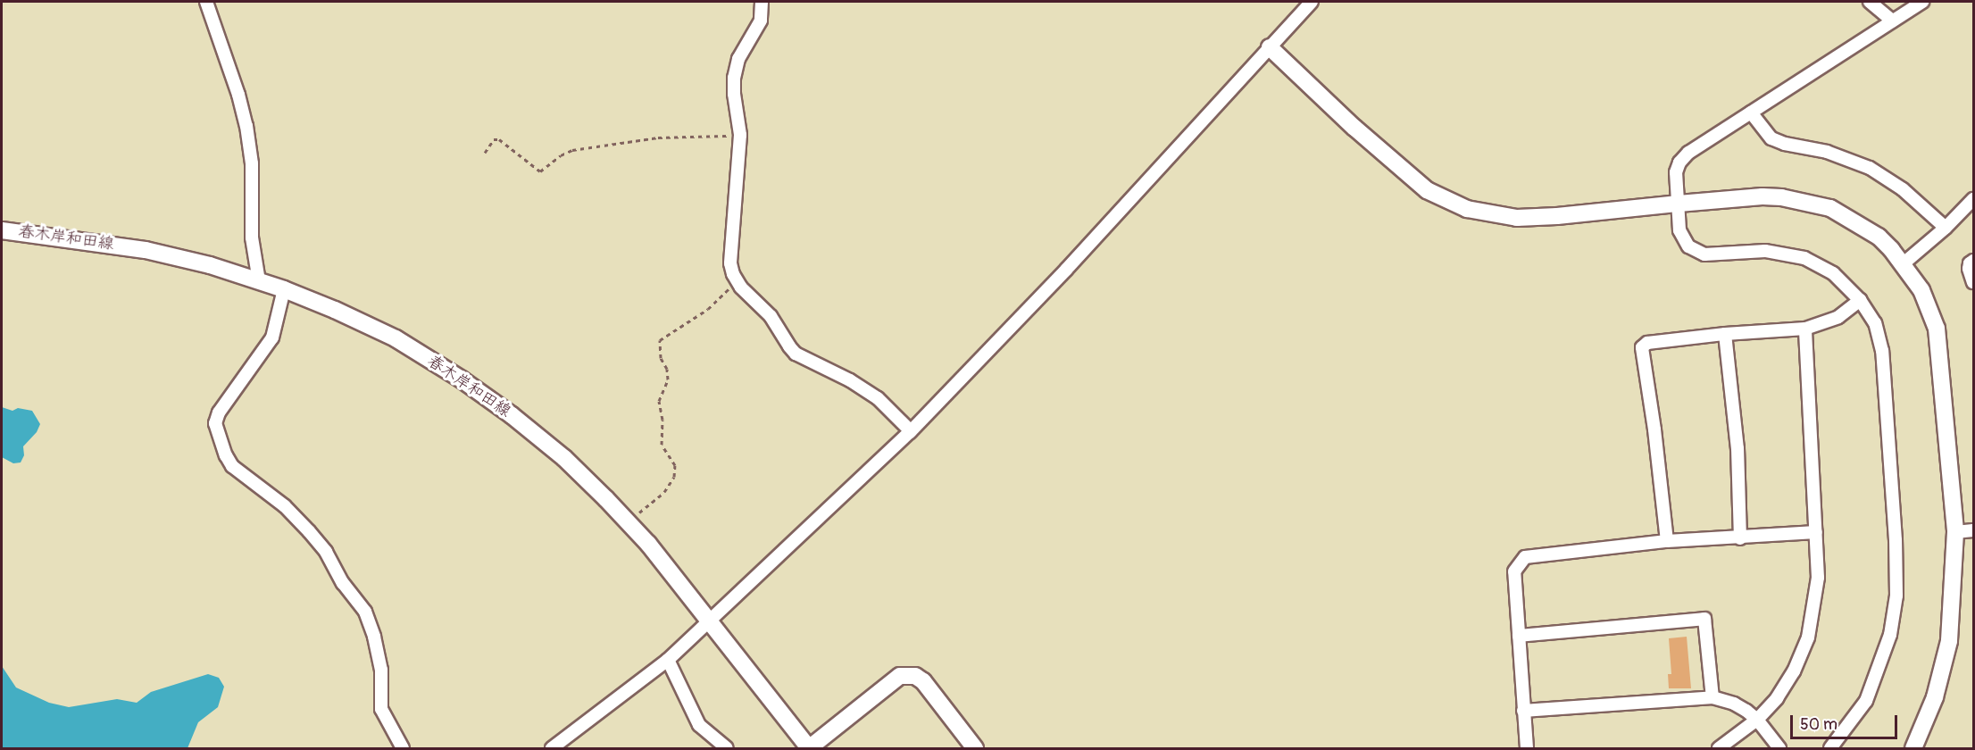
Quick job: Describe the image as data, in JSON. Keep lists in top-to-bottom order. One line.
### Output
{"streets":{"street":["春木岸和田線"]},"scale_bar":"50 m"}
